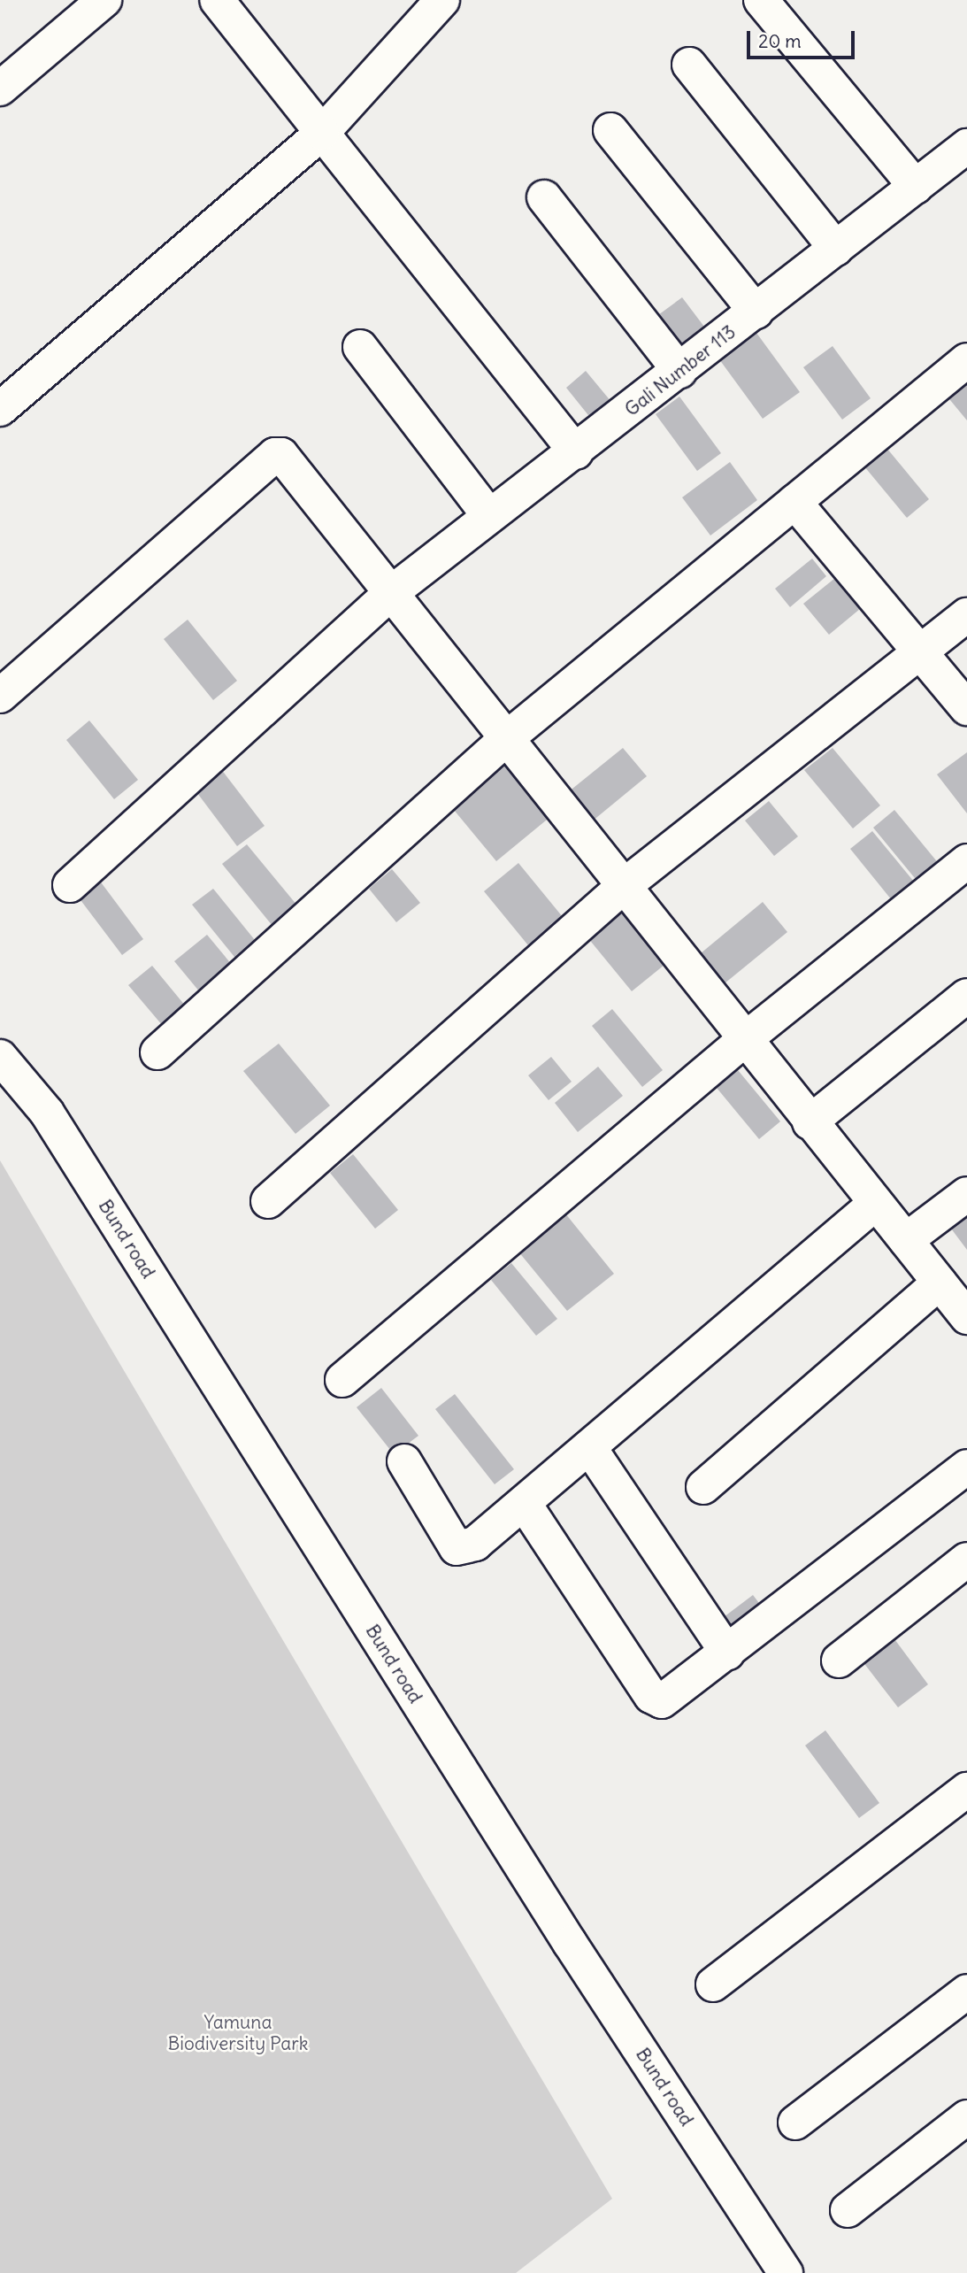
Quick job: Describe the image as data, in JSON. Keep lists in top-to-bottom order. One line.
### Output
{"streets":{"street":["Gali Number 113","Bund road"]},"parks":["Yamuna Biodiversity Park"],"scale_bar":"20 m"}
